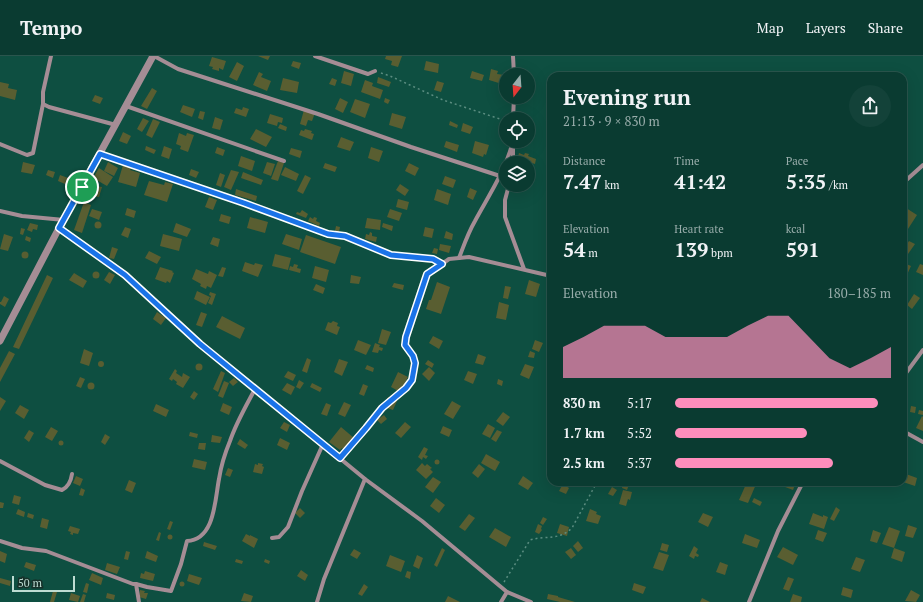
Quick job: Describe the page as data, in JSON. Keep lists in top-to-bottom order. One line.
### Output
{"scale_bar":"50 m","north":"bottom","page":{"header":"Tempo","nav":["Map","Layers","Share"],"heading":["Evening run","21:13 · 9 × 830 m"],"stats":[["Distance","7.47 km"],["Time","41:42"],["Pace","5:35 /km"],["Elevation","54 m"],["Heart rate","139 bpm"],["kcal","591"]],"chart":["Elevation","180–185 m"],"list":[{"name":"830 m","note":"5:17"},{"name":"1.7 km","note":"5:52"},{"name":"2.5 km","note":"5:37"}],"scale":"50 m"}}
